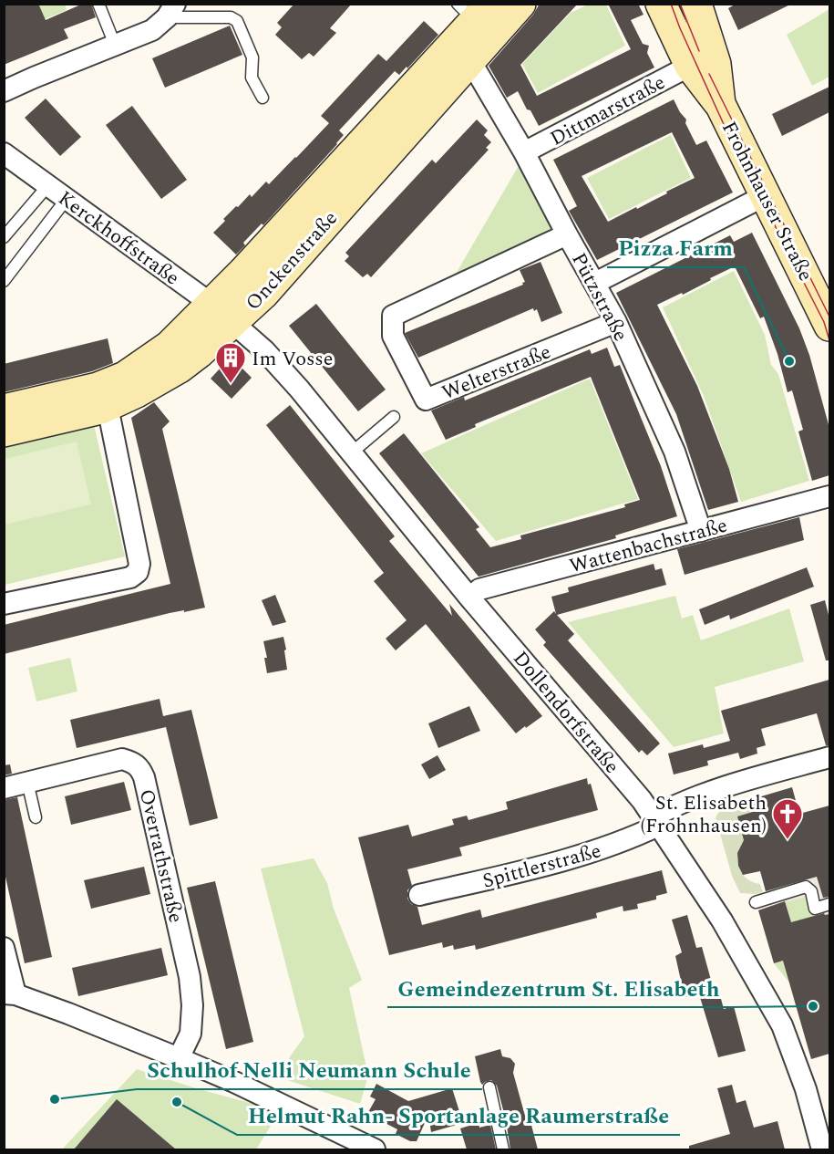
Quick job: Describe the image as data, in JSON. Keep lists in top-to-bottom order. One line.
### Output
{"streets":{"main road":["Frohnhauser Straße","Onckenstraße"],"street":["Dittmarstraße","Kerckhoffstraße","Pützstraße","Welterstraße","Wattenbachstraße","Dollendorfstraße","Overrathstraße","Spittlerstraße"]},"crossings":[["Dittmarstraße","Frohnhauser Straße"],["Dittmarstraße","Pützstraße"],["Kerckhoffstraße","Onckenstraße"],["Kerckhoffstraße","Dollendorfstraße"],["Onckenstraße","Dollendorfstraße"],["Pützstraße","Welterstraße"],["Pützstraße","Wattenbachstraße"],["Wattenbachstraße","Dollendorfstraße"],["Dollendorfstraße","Spittlerstraße"]],"places":{"other":["Pizza Farm","Gemeindezentrum St. Elisabeth","Schulhof Nelli Neumann Schule","Helmut Rahn- Sportanlage Raumerstraße"],"building":["Im Vosse"],"church":["St. Elisabeth (Frohnhausen)"]}}
